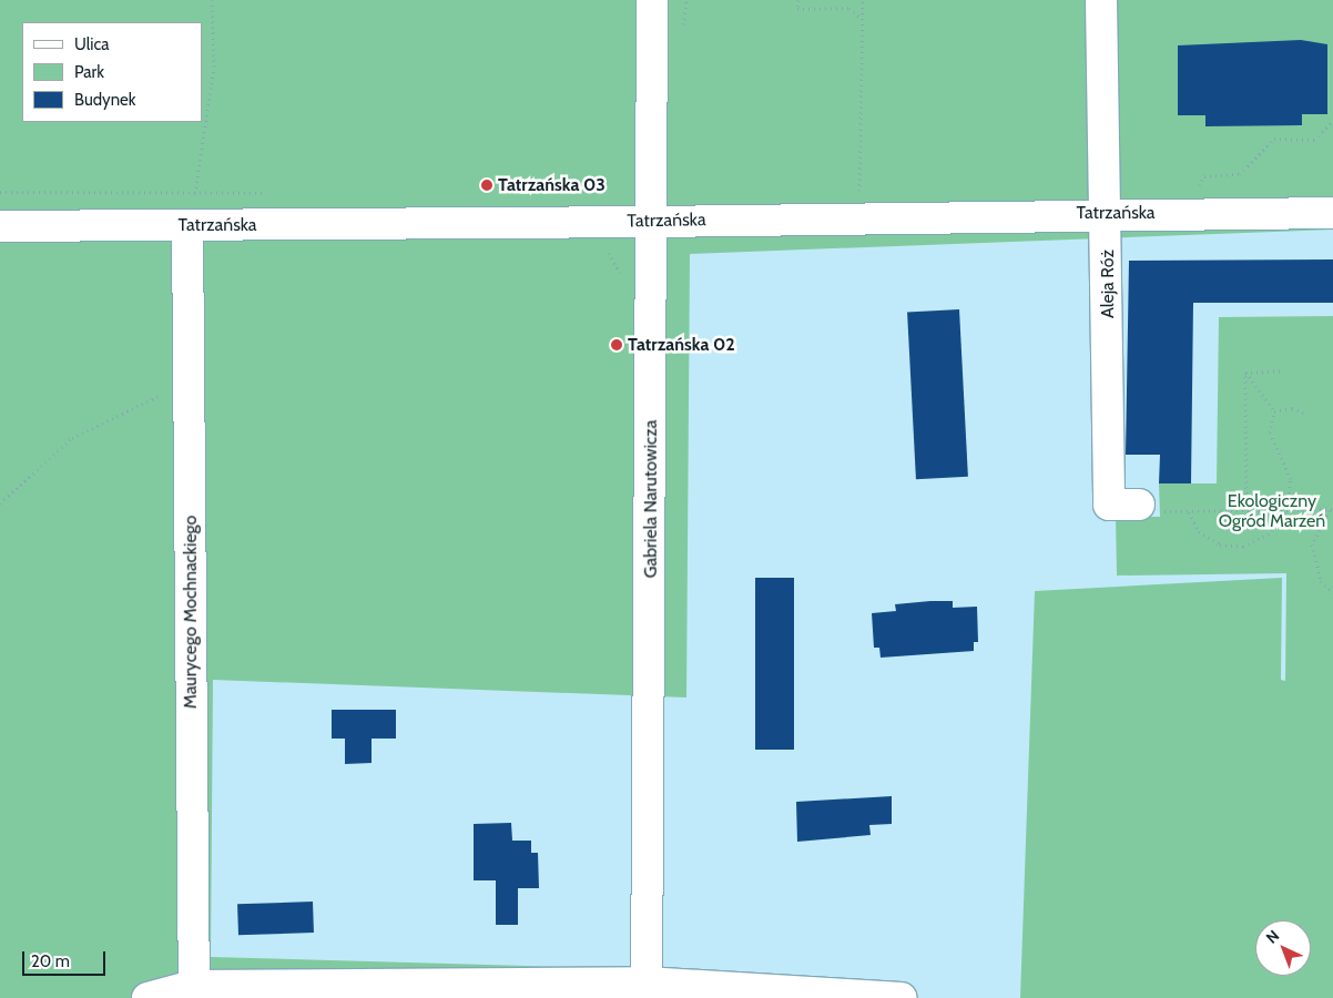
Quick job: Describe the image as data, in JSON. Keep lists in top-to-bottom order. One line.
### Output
{"streets":{"street":["Tatrzańska","Aleja Róż","Gabriela Narutowicza","Maurycego Mochnackiego"]},"crossings":[["Tatrzańska","Aleja Róż"],["Tatrzańska","Gabriela Narutowicza"],["Tatrzańska","Maurycego Mochnackiego"]],"parks":["Ekologiczny Ogród Marzeń"],"places":["Tatrzańska 03","Tatrzańska 02"],"legend":["Ulica","Park","Budynek"],"scale_bar":"20 m","north":"top left"}
